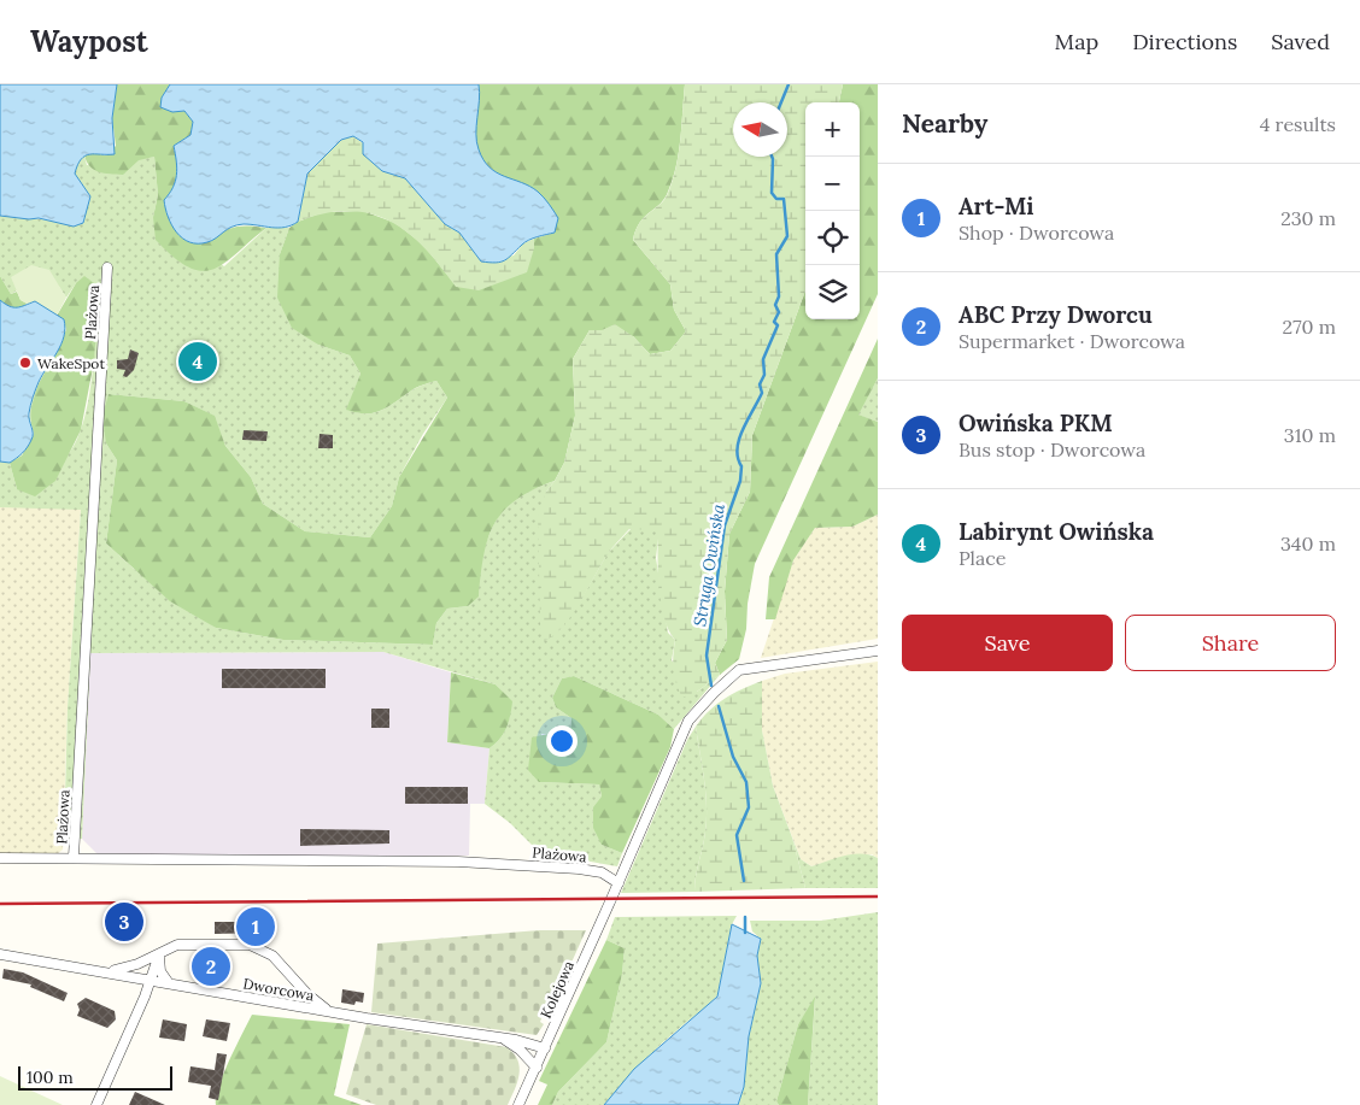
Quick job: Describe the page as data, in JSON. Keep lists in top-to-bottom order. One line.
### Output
{"streets":{"street":["Plażowa","Dworcowa","Kolejowa"]},"crossings":[["Plażowa","Kolejowa"],["Dworcowa","Kolejowa"]],"water":["Struga Owińska"],"places":["WakeSpot"],"scale_bar":"100 m","north":"left","page":{"header":"Waypost","nav":["Map","Directions","Saved"],"heading":["Nearby","4 results"],"map_buttons":["+","−"],"list":[{"mark":"1","name":"Art-Mi","note":"Shop · Dworcowa","value":"230 m"},{"mark":"2","name":"ABC Przy Dworcu","note":"Supermarket · Dworcowa","value":"270 m"},{"mark":"3","name":"Owińska PKM","note":"Bus stop · Dworcowa","value":"310 m"},{"mark":"4","name":"Labirynt Owińska","note":"Place","value":"340 m"}],"pins":["4","3","1","2"],"buttons":["Save","Share"],"scale":"100 m"}}
